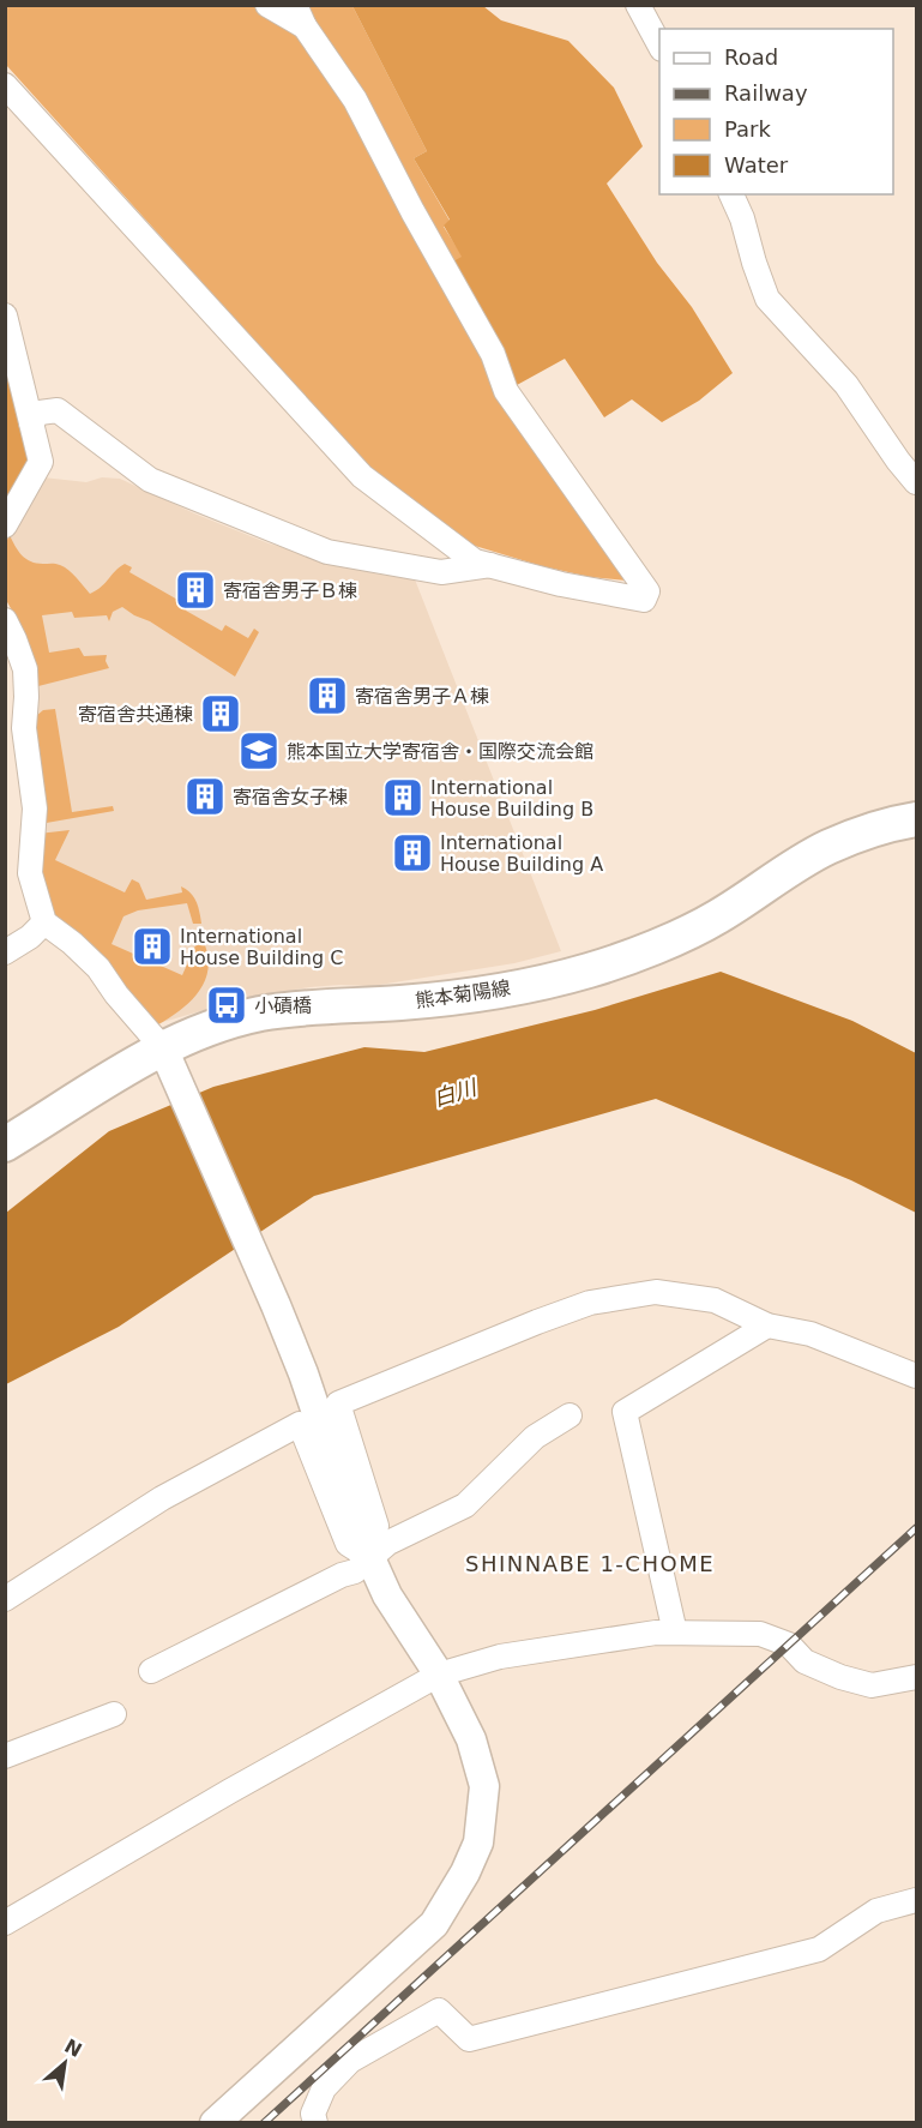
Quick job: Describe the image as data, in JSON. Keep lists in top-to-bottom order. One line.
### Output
{"streets":{"main road":["熊本菊陽線"]},"districts":["SHINNABE 1-CHOME"],"water":["白川"],"places":{"building":["寄宿舎男子Ｂ棟","寄宿舎男子Ａ棟","寄宿舎共通棟","寄宿舎女子棟","International House Building B","International House Building A","International House Building C"],"school or university":["熊本国立大学寄宿舎・国際交流会館"],"bus stop":["小磧橋"]},"legend":["Road","Railway","Park","Water"],"north":"top right"}
